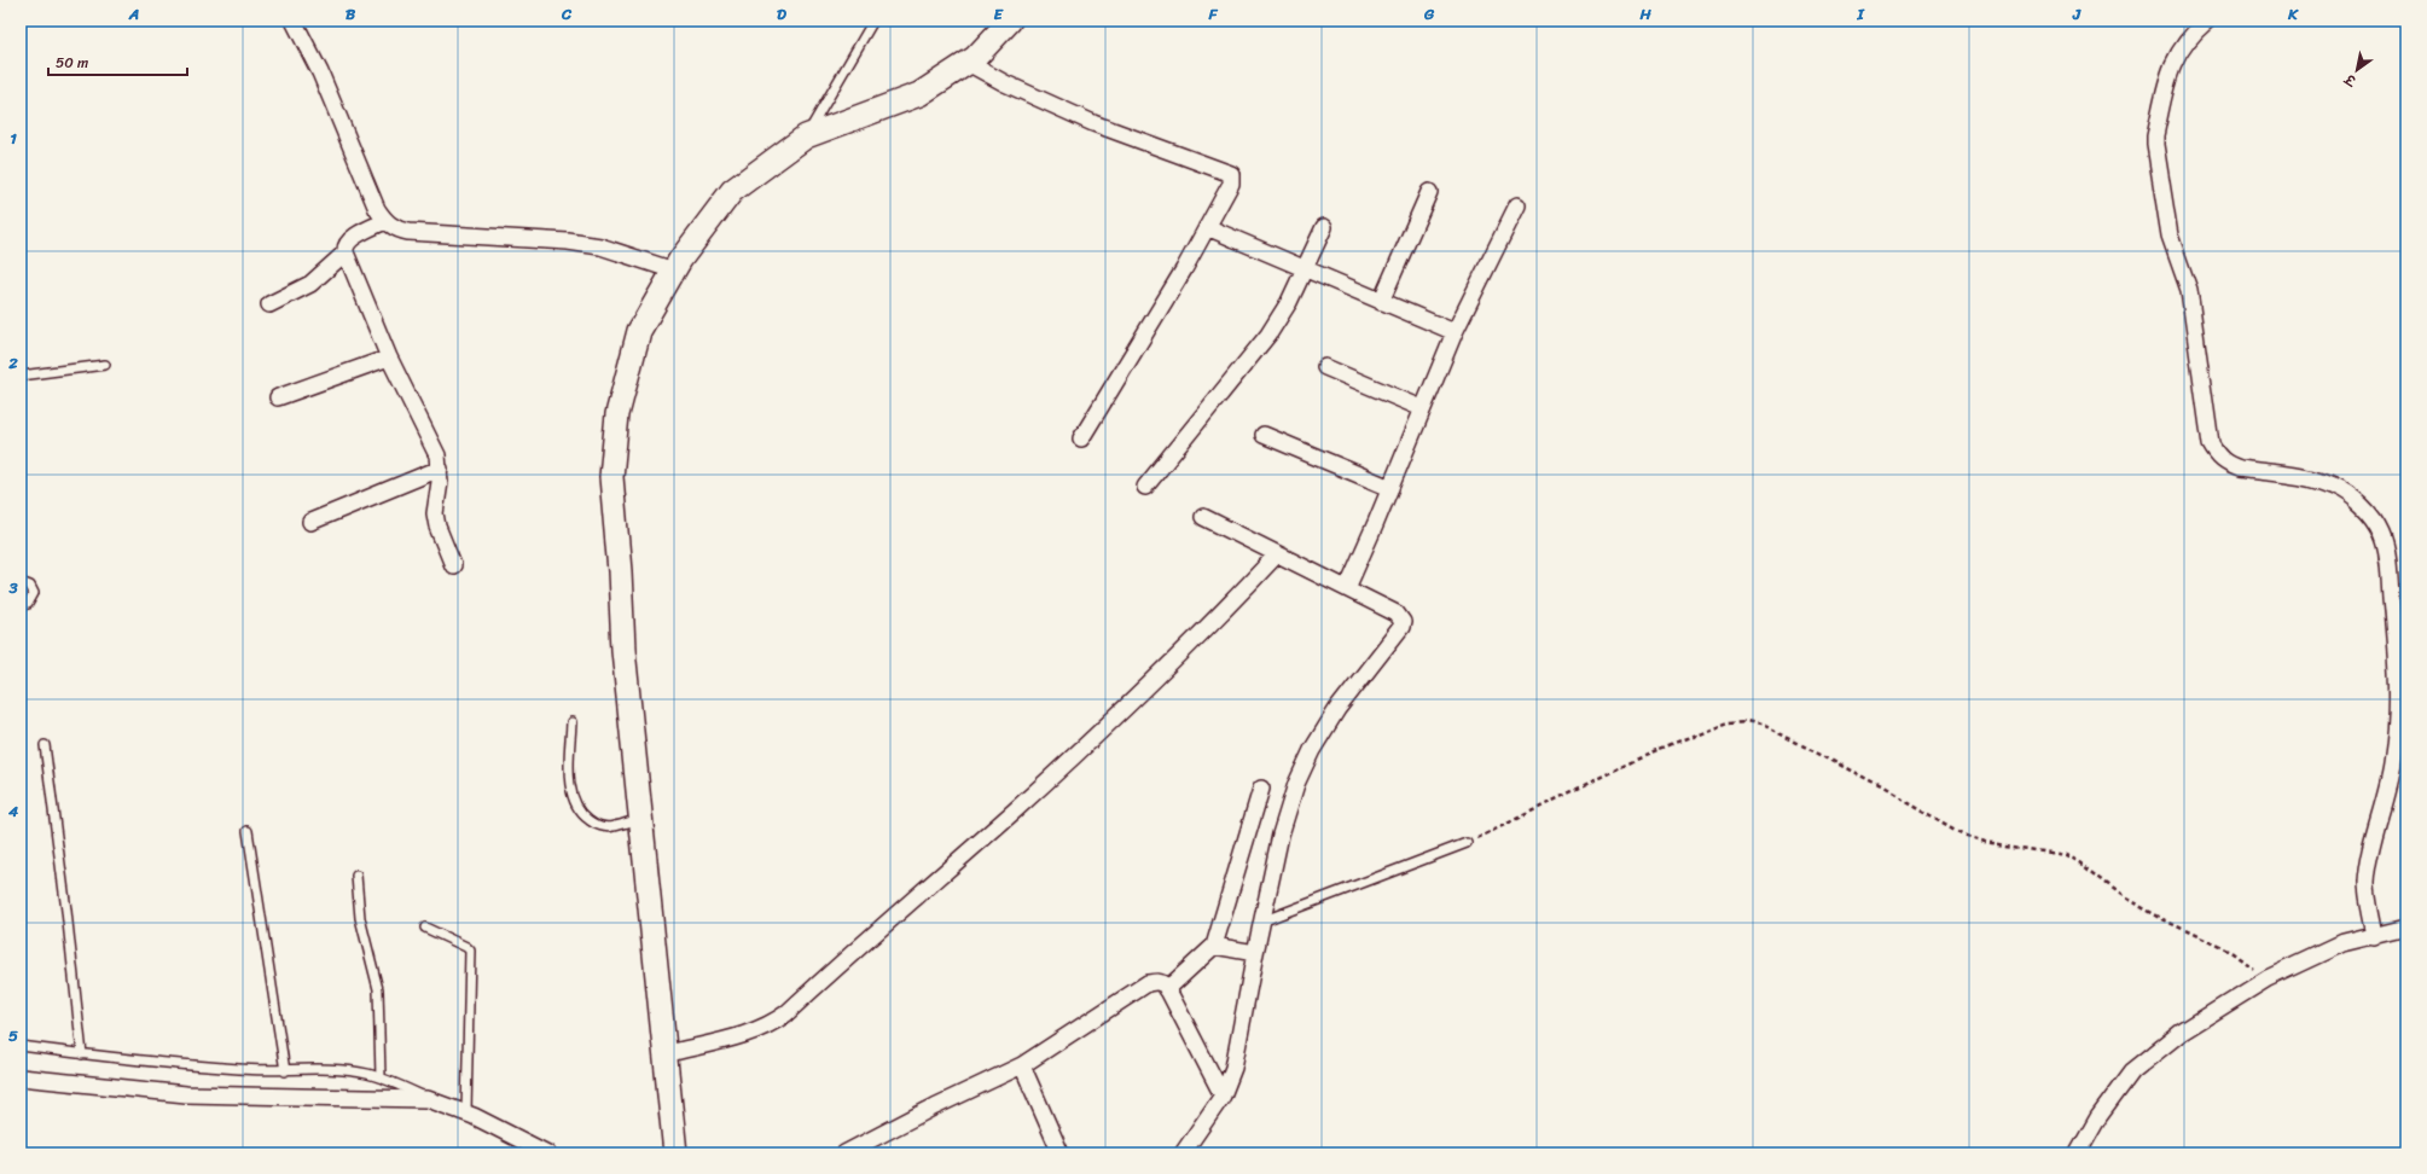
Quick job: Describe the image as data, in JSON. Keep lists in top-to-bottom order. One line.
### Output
{"scale_bar":"50 m","north":"bottom left","grid":{"columns":["A","B","C","D","E","F","G","H","I","J","K"],"rows":["1","2","3","4","5"]}}
